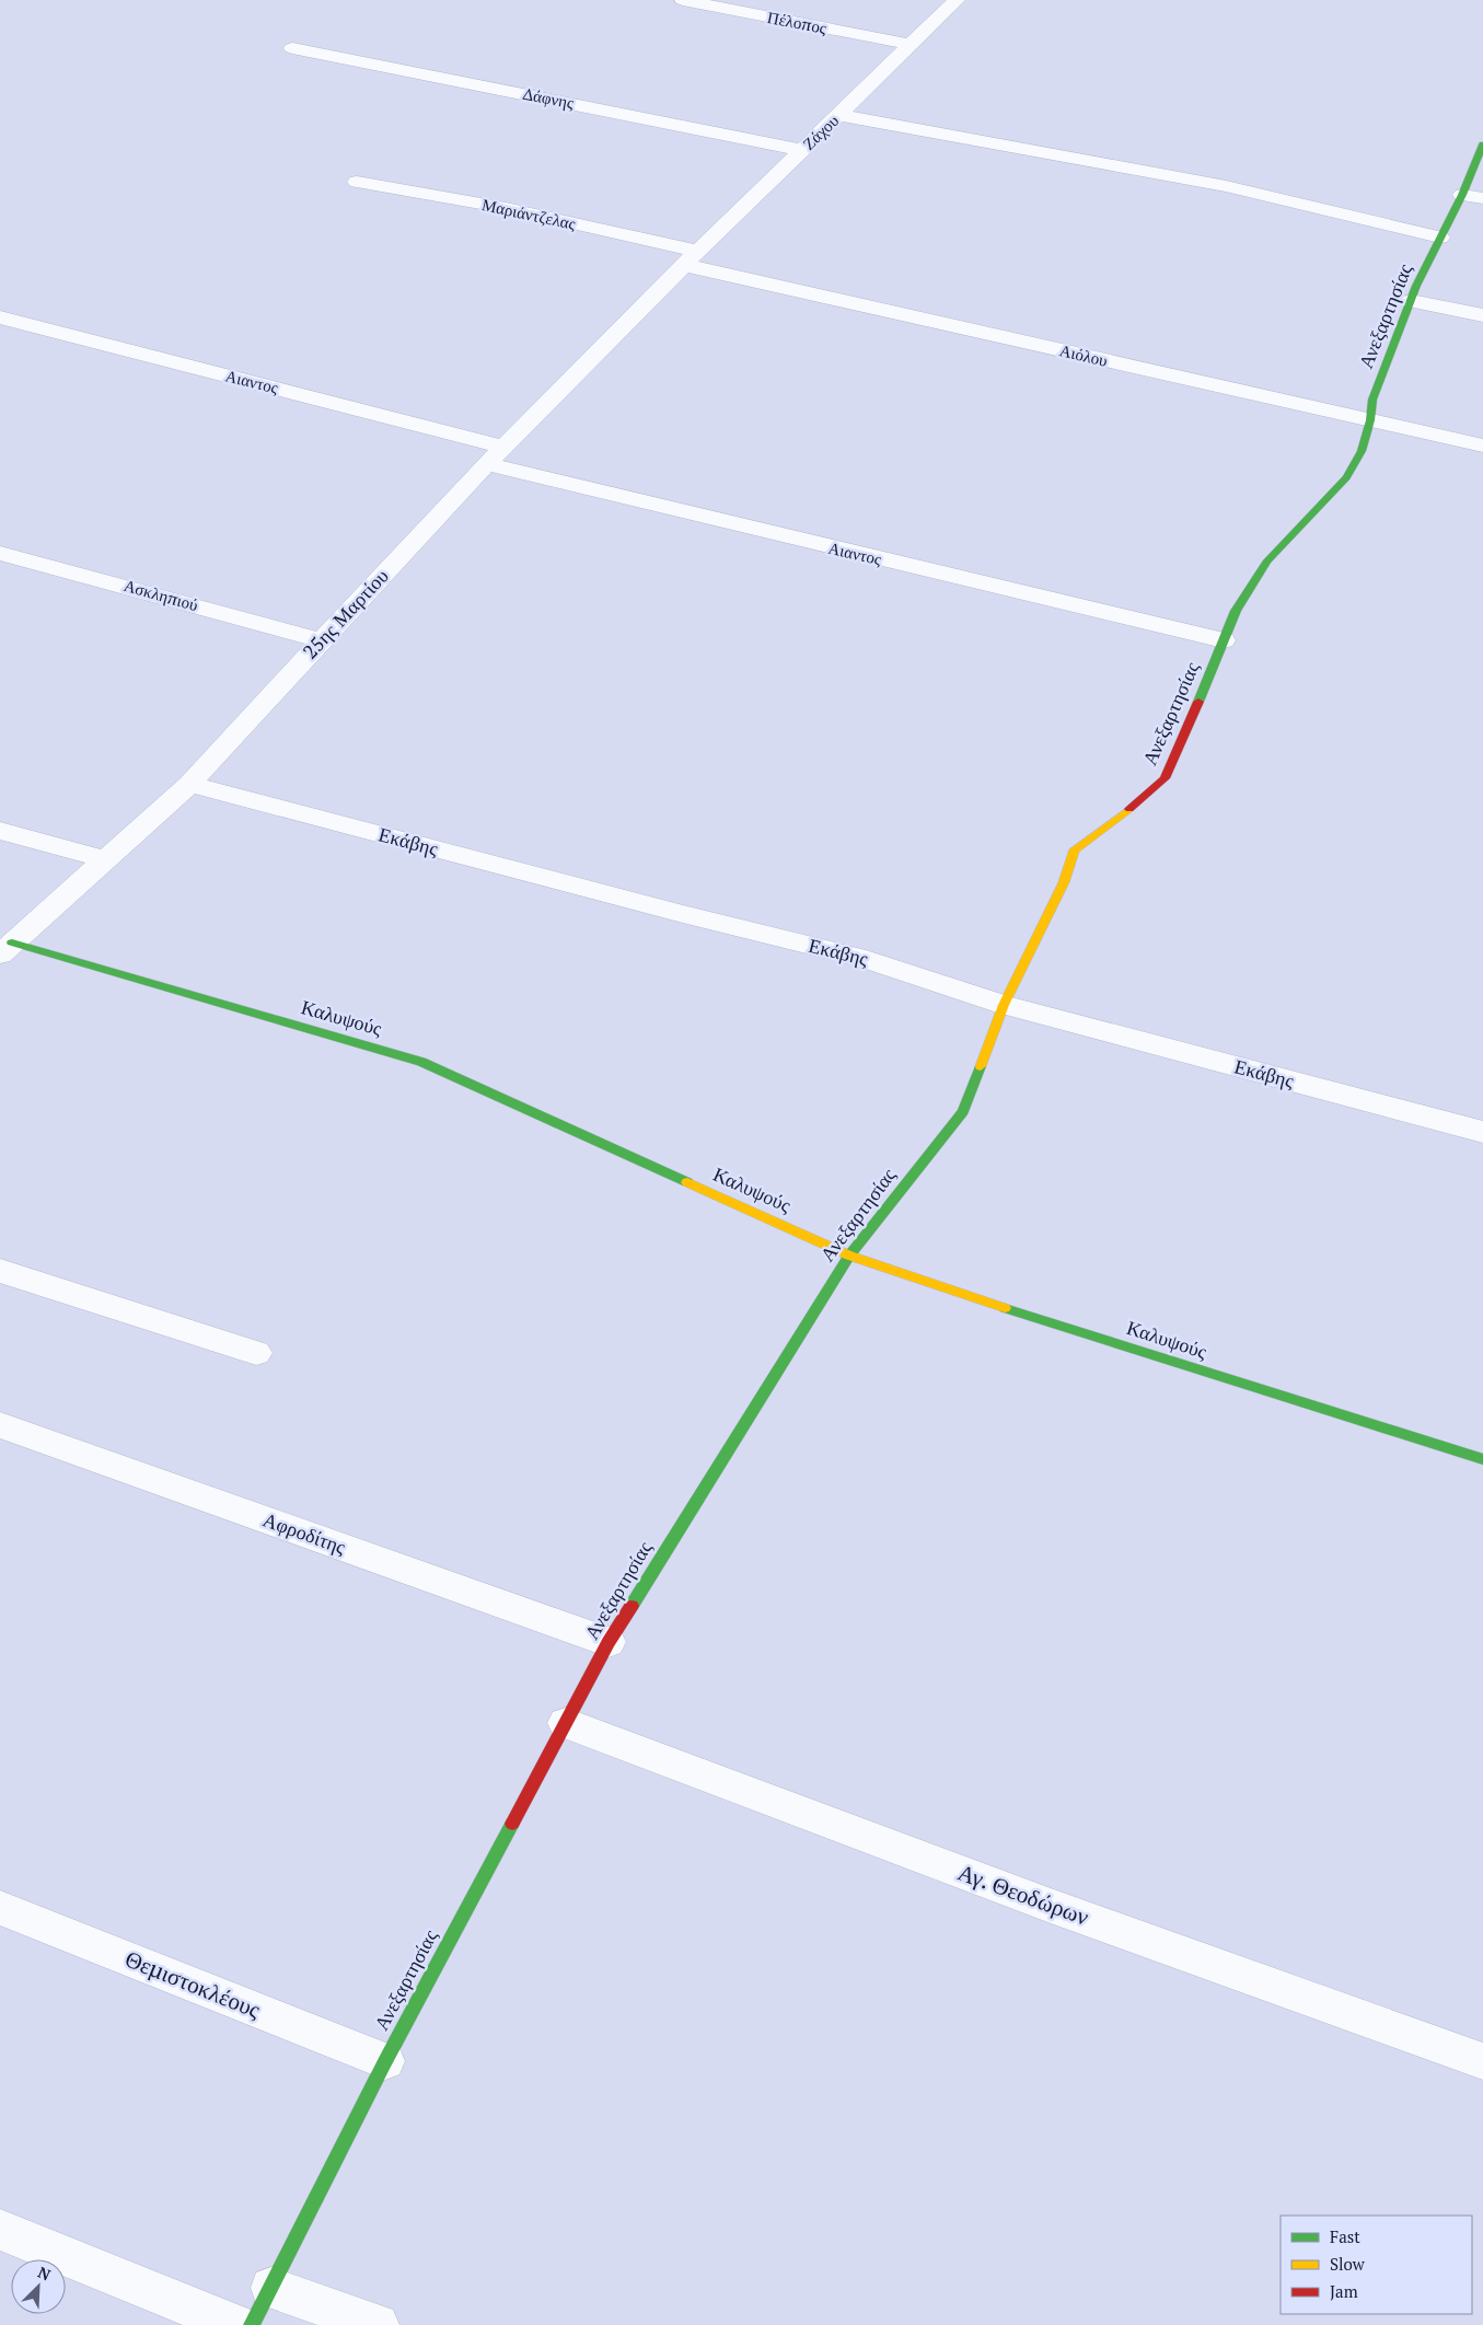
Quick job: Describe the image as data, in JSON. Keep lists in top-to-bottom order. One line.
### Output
{"streets":{"street":["Πέλοπος","Δάφνης","Ζάχου","Μαριάντζελας","Ανεξαρτησίας","Αιόλου","Αιαντος","Ασκληπιού","25ης Μαρτίου","Εκάβης","Καλυψούς","Αφροδίτης","Αγ. Θεοδώρων","Θεμιστοκλέους"]},"crossings":[["Πέλοπος","Ζάχου"],["Δάφνης","Ζάχου"],["Ζάχου","Μαριάντζελας"],["Ζάχου","Αιόλου"],["Ζάχου","25ης Μαρτίου"],["Μαριάντζελας","Αιόλου"],["Μαριάντζελας","25ης Μαρτίου"],["Ανεξαρτησίας","Αιόλου"],["Ανεξαρτησίας","Αιαντος"],["Ανεξαρτησίας","Εκάβης"],["Ανεξαρτησίας","Καλυψούς"],["Ανεξαρτησίας","Αφροδίτης"],["Ανεξαρτησίας","Αγ. Θεοδώρων"],["Ανεξαρτησίας","Θεμιστοκλέους"],["Αιόλου","25ης Μαρτίου"],["Αιαντος","25ης Μαρτίου"],["Ασκληπιού","25ης Μαρτίου"],["25ης Μαρτίου","Εκάβης"],["25ης Μαρτίου","Καλυψούς"]],"legend":["Fast","Slow","Jam"],"north":"top right"}
